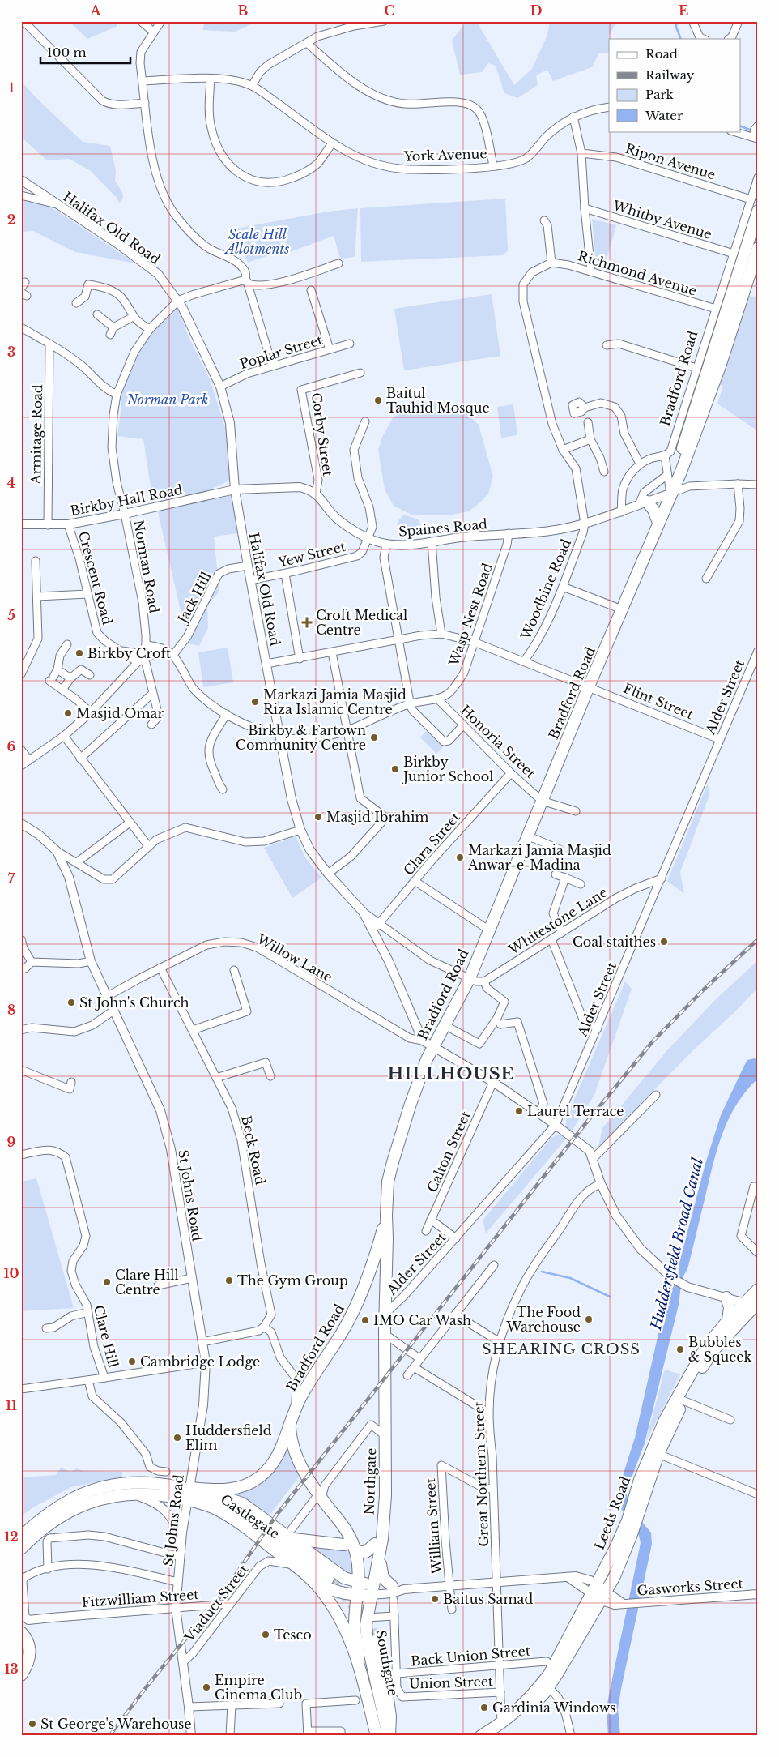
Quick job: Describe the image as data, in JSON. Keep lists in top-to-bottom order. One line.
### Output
{"streets":{"main road":["Bradford Road","Northgate","Leeds Road","Castlegate","Southgate"],"street":["York Avenue","Ripon Avenue","Whitby Avenue","Halifax Old Road","Richmond Avenue","Poplar Street","Armitage Road","Corby Street","Birkby Hall Road","Spaines Road","Yew Street","Norman Road","Crescent Road","Woodbine Road","Jack Hill","Wasp Nest Road","Alder Street","Flint Street","Honoria Street","Clara Street","Whitestone Lane","Willow Lane","Beck Road","Calton Street","St Johns Road","Clare Hill","Great Northern Street","William Street","Gasworks Street","Fitzwilliam Street","Viaduct Street","Back Union Street","Union Street"]},"crossings":[["Ripon Avenue","Bradford Road"],["Whitby Avenue","Bradford Road"],["Halifax Old Road","Poplar Street"],["Halifax Old Road","Birkby Hall Road"],["Halifax Old Road","Spaines Road"],["Halifax Old Road","Yew Street"],["Halifax Old Road","Norman Road"],["Halifax Old Road","Jack Hill"],["Halifax Old Road","Wasp Nest Road"],["Halifax Old Road","Flint Street"],["Halifax Old Road","Clara Street"],["Halifax Old Road","Willow Lane"],["Richmond Avenue","Bradford Road"],["Bradford Road","Spaines Road"],["Bradford Road","Alder Street"],["Bradford Road","Flint Street"],["Bradford Road","Honoria Street"],["Bradford Road","St Johns Road"],["Bradford Road","Northgate"],["Bradford Road","Castlegate"],["Armitage Road","Birkby Hall Road"],["Corby Street","Spaines Road"],["Birkby Hall Road","Spaines Road"],["Birkby Hall Road","Norman Road"],["Birkby Hall Road","Crescent Road"],["Spaines Road","Yew Street"],["Spaines Road","Woodbine Road"],["Spaines Road","Wasp Nest Road"],["Norman Road","Crescent Road"],["Crescent Road","Jack Hill"],["Crescent Road","Wasp Nest Road"],["Woodbine Road","Flint Street"],["Jack Hill","Wasp Nest Road"],["Wasp Nest Road","Flint Street"],["Wasp Nest Road","Honoria Street"],["Alder Street","Flint Street"],["Alder Street","Whitestone Lane"],["Honoria Street","Clara Street"],["Willow Lane","Beck Road"],["Willow Lane","St Johns Road"],["St Johns Road","Clare Hill"],["St Johns Road","Castlegate"],["St Johns Road","Fitzwilliam Street"],["St Johns Road","Viaduct Street"],["Great Northern Street","Leeds Road"],["Great Northern Street","William Street"],["Great Northern Street","Gasworks Street"],["Great Northern Street","Back Union Street"],["Great Northern Street","Union Street"],["Northgate","Castlegate"],["Northgate","Southgate"],["Leeds Road","Gasworks Street"],["Castlegate","Viaduct Street"],["Castlegate","Southgate"],["Fitzwilliam Street","Viaduct Street"],["Back Union Street","Union Street"]],"districts":["HILLHOUSE","SHEARING CROSS"],"water":["Huddersfield Broad Canal"],"parks":["Scale Hill Allotments","Norman Park"],"places":{"other":["Baitul Tauhid Mosque","Birkby Croft","Markazi Jamia Masjid Riza Islamic Centre","Masjid Omar","Birkby & Fartown Community Centre","Birkby Junior School","Masjid Ibrahim","Markazi Jamia Masjid Anwar-e-Madina","Coal staithes","St John's Church","Laurel Terrace","The Gym Group","Clare Hill Centre","The Food Warehouse","IMO Car Wash","Bubbles & Squeek","Cambridge Lodge","Huddersfield Elim","Baitus Samad","Tesco","Empire Cinema Club","Gardinia Windows","St George's Warehouse"],"health":["Croft Medical Centre"]},"legend":["Road","Railway","Park","Water"],"scale_bar":"100 m","grid":{"columns":["A","B","C","D","E"],"rows":["1","2","3","4","5","6","7","8","9","10","11","12","13"]}}
